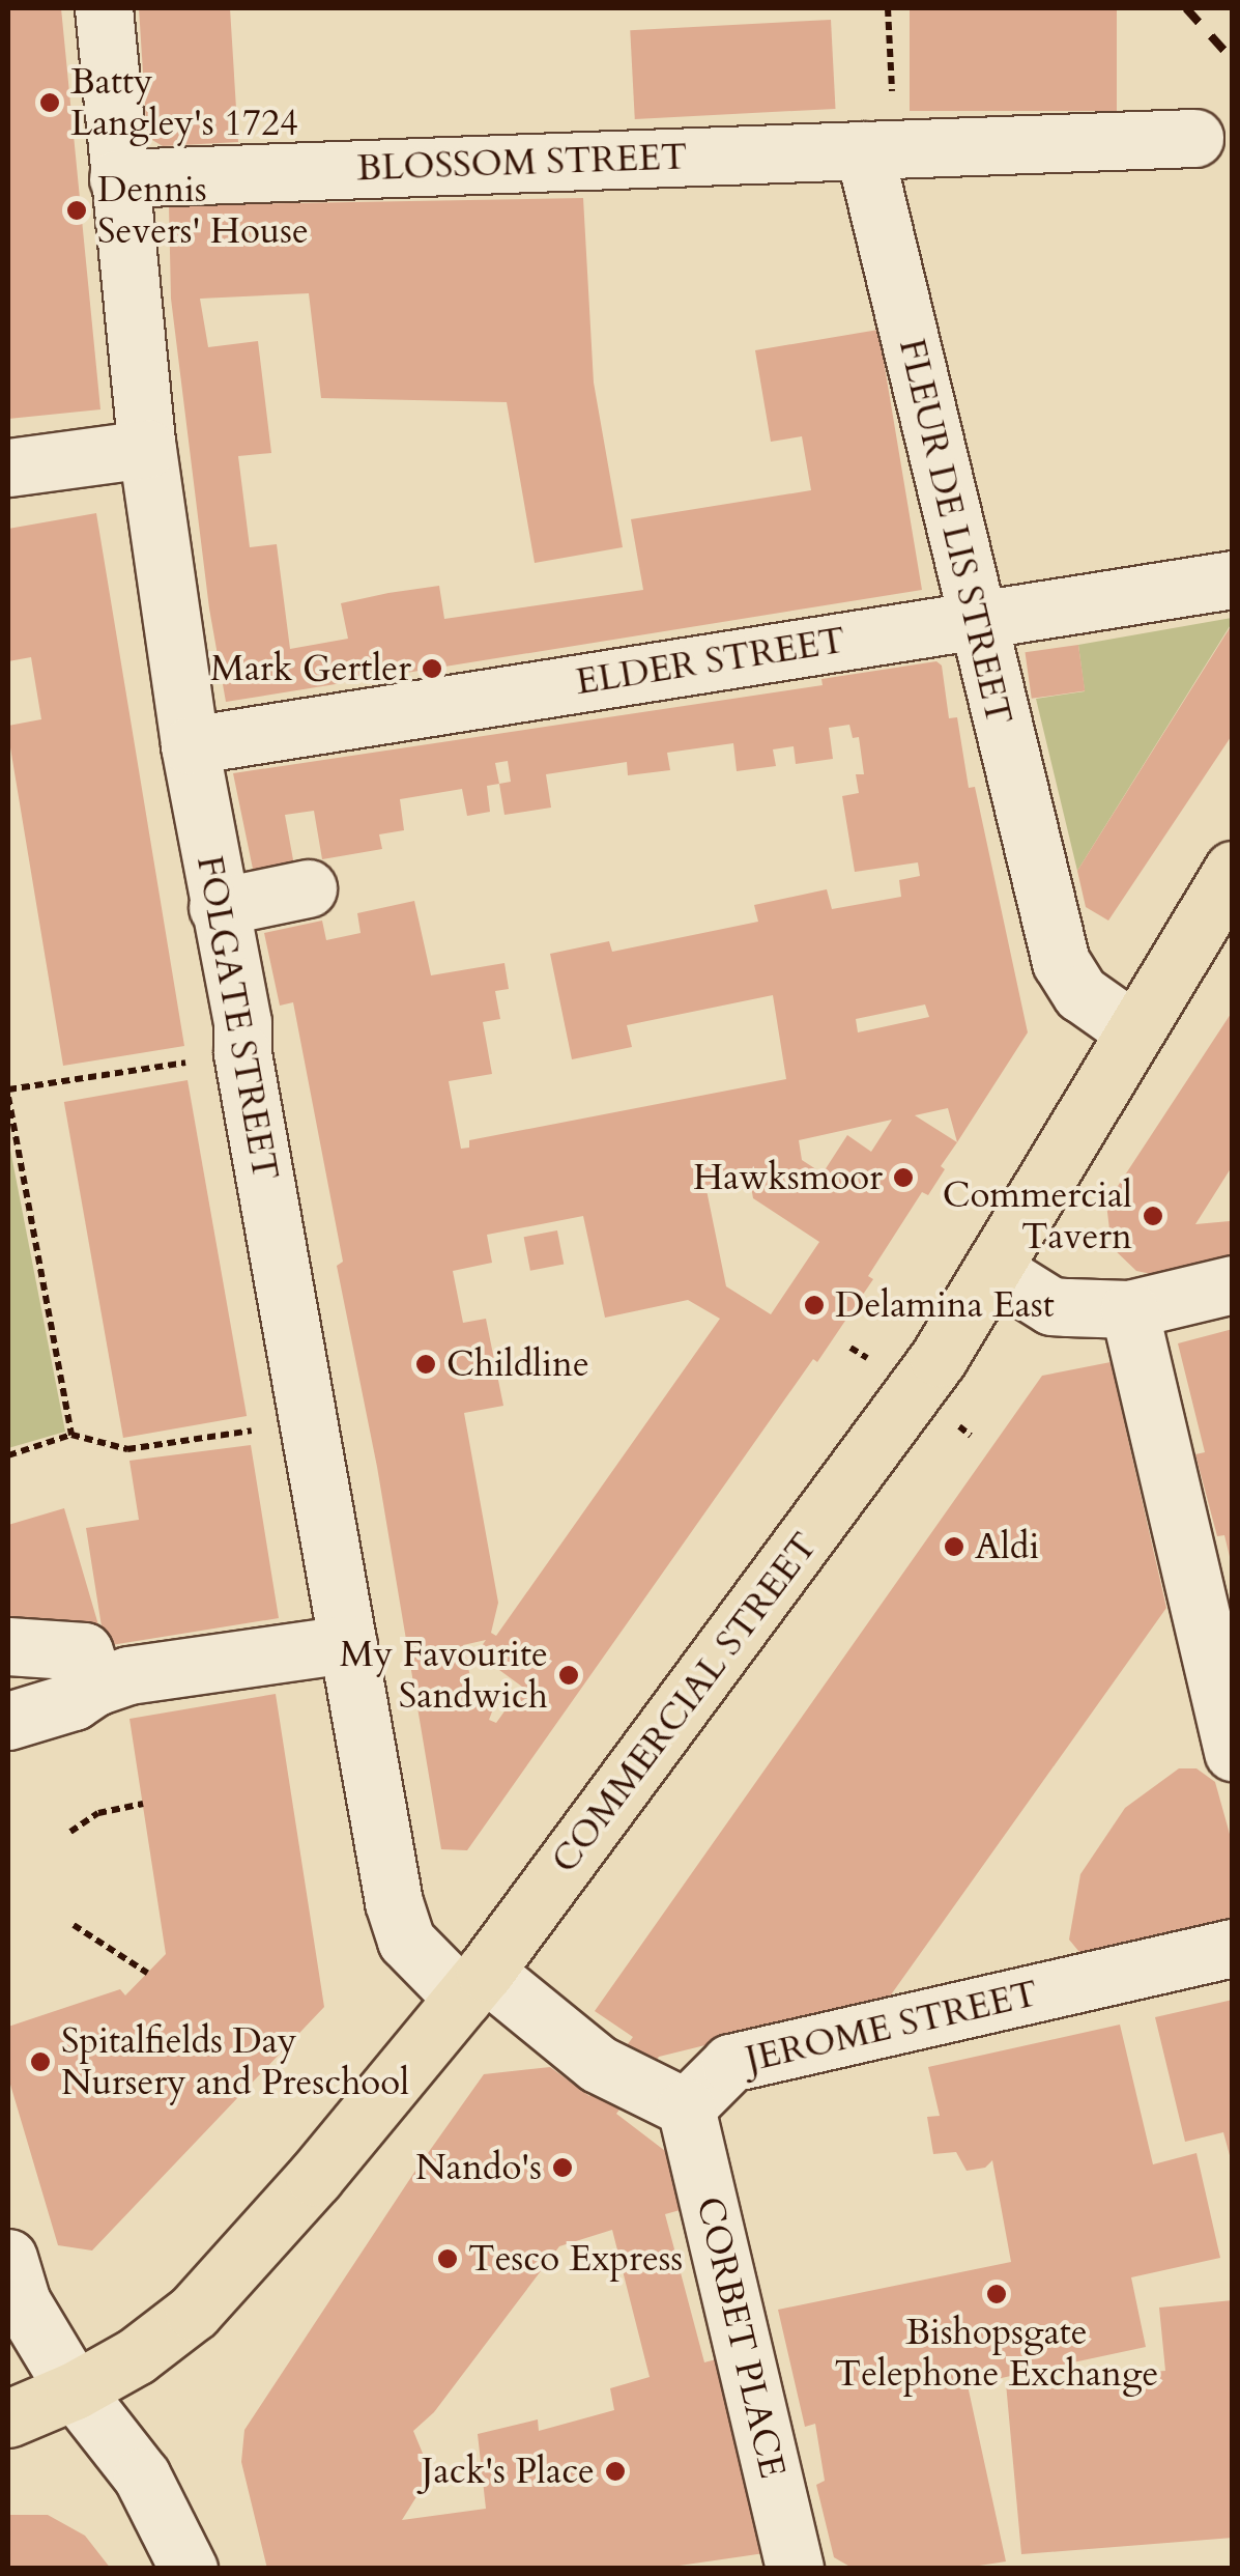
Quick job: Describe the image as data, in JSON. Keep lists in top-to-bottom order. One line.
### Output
{"streets":{"highway":["COMMERCIAL STREET"],"street":["BLOSSOM STREET","FLEUR DE LIS STREET","ELDER STREET","FOLGATE STREET","JEROME STREET","CORBET PLACE"]},"crossings":[["BLOSSOM STREET","FLEUR DE LIS STREET"],["BLOSSOM STREET","FOLGATE STREET"],["FLEUR DE LIS STREET","ELDER STREET"],["FLEUR DE LIS STREET","COMMERCIAL STREET"],["ELDER STREET","FOLGATE STREET"],["FOLGATE STREET","COMMERCIAL STREET"],["JEROME STREET","CORBET PLACE"]],"places":["Batty Langley's 1724","Dennis Severs' House","Mark Gertler","Hawksmoor","Commercial Tavern","Delamina East","Childline","Aldi","My Favourite Sandwich","Spitalfields Day Nursery and Preschool","Nando's","Tesco Express","Bishopsgate Telephone Exchange","Jack's Place"]}
